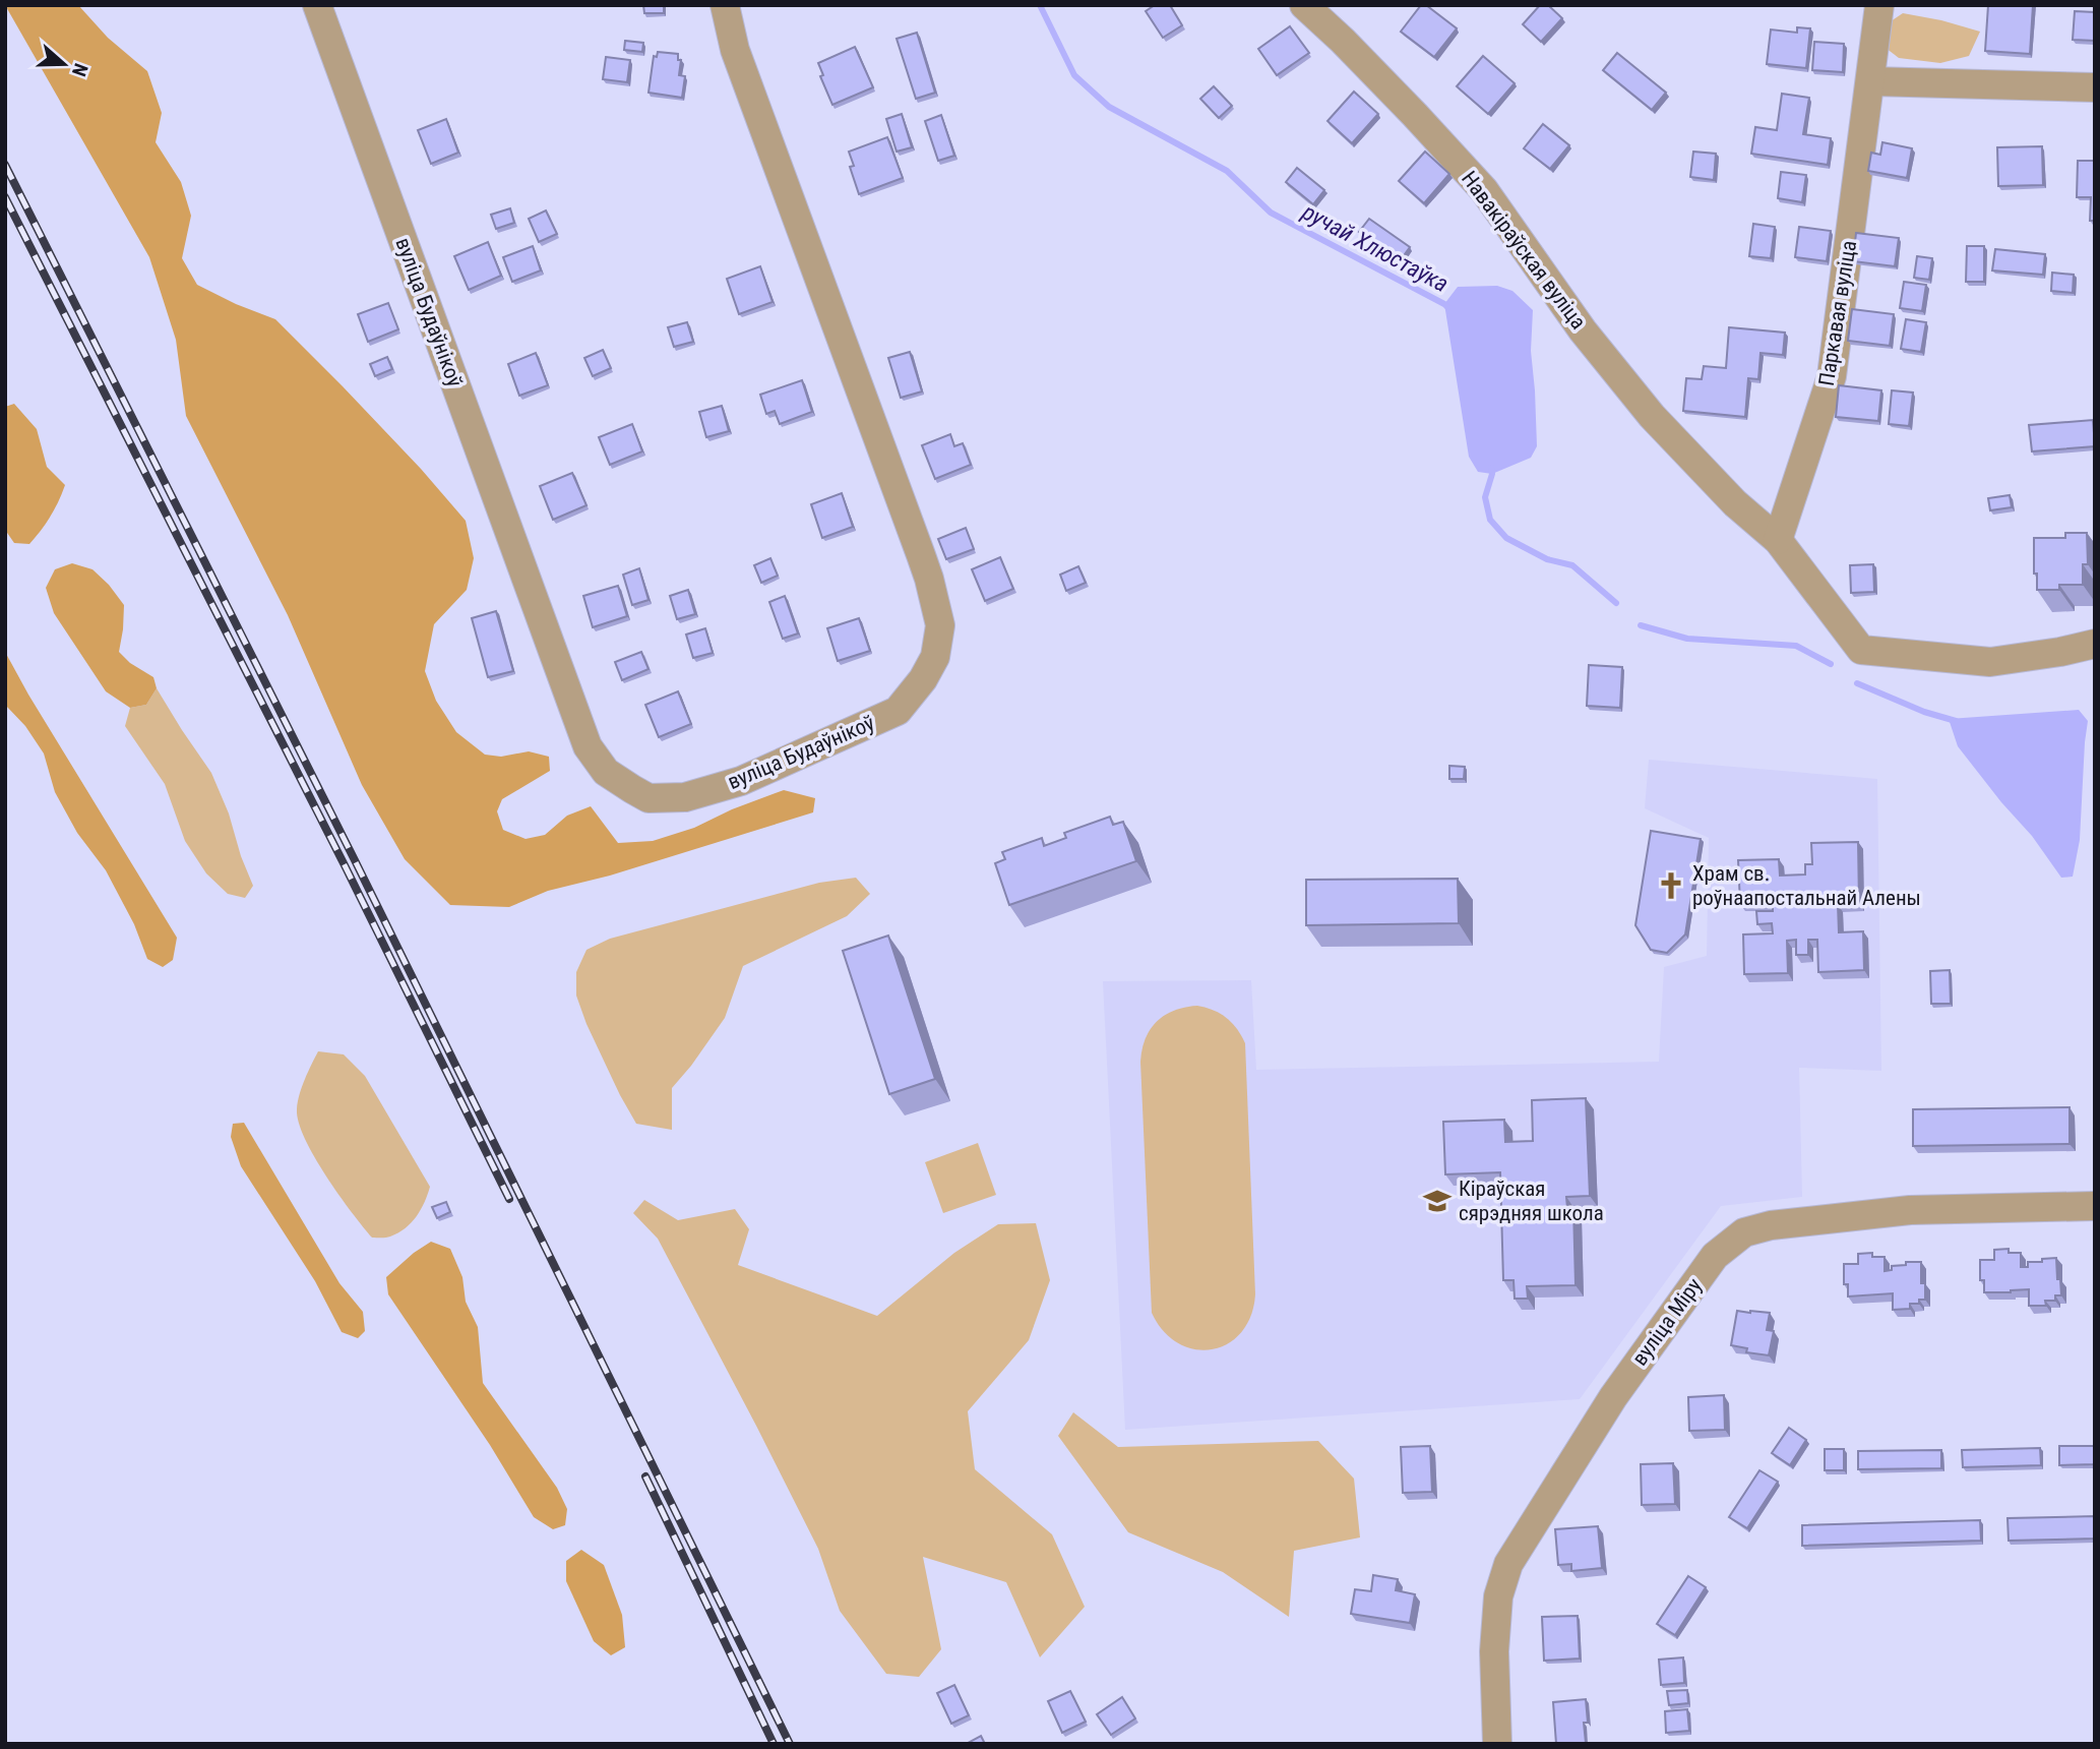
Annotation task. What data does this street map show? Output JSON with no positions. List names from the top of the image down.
{
  "streets": {
    "street": [
      "Навакіраўская вуліца",
      "вуліца Будаўнікоў",
      "Паркавая вуліца",
      "вуліца Міру"
    ]
  },
  "crossings": [
    ["Навакіраўская вуліца", "Паркавая вуліца"]
  ],
  "water": ["ручай Хлюстаўка"],
  "places": {
    "church": ["Храм св. роўнаапостальнай Алены"],
    "school or university": ["Кіраўская сярэдняя школа"]
  },
  "north": "right"
}
